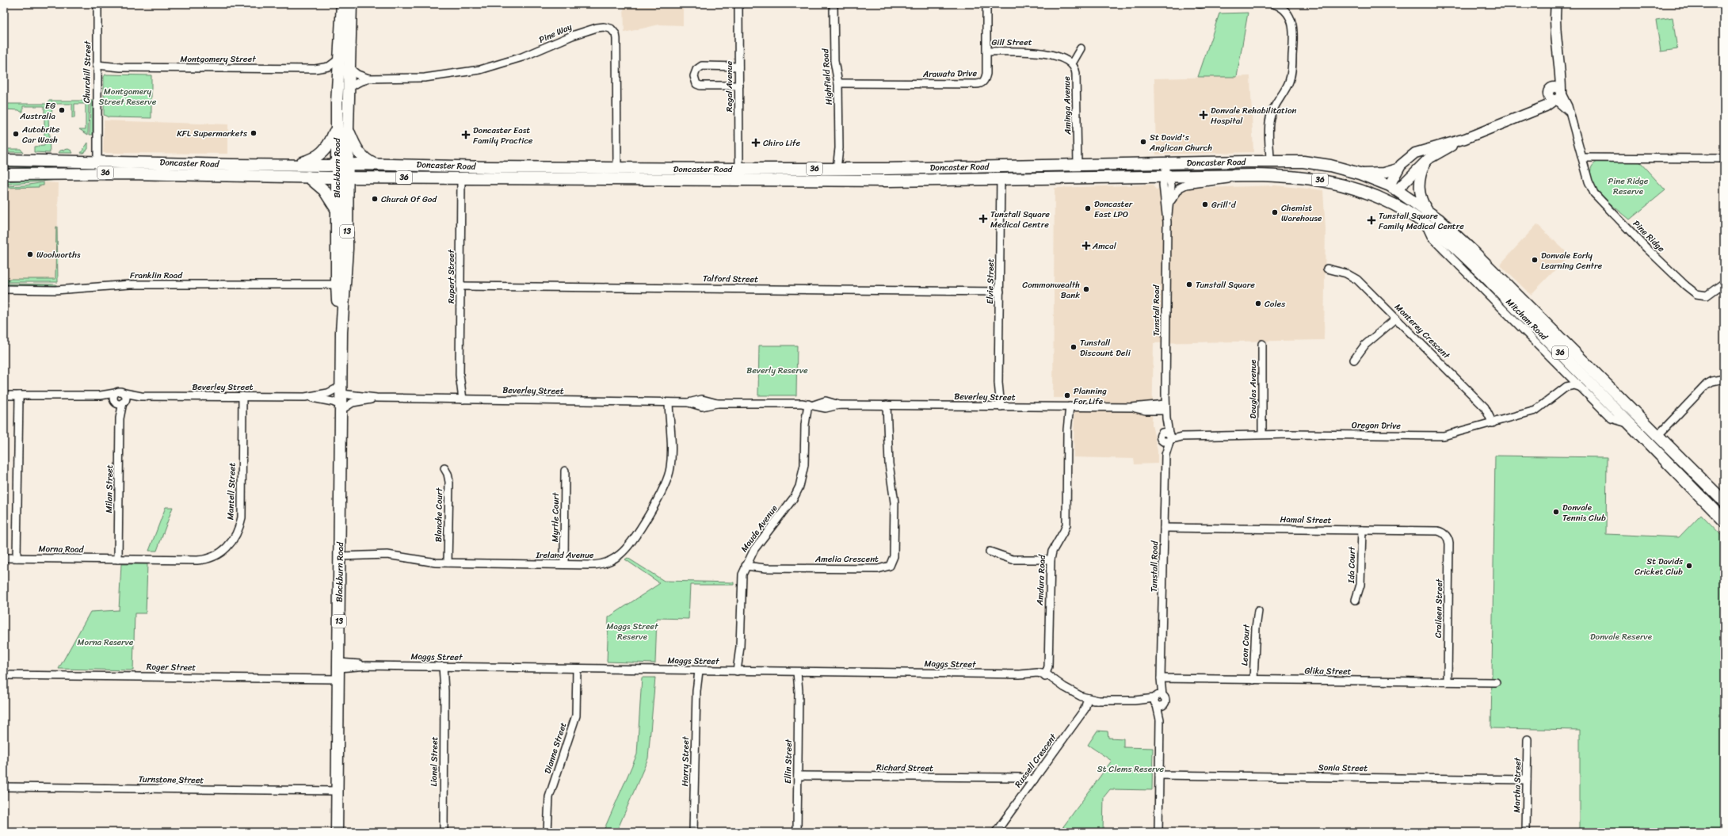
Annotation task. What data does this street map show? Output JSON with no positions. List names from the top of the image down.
{
  "streets": {
    "main road": [
      "Doncaster Road",
      "Blackburn Road",
      "36",
      "13",
      "Mitcham Road"
    ],
    "street": [
      "Pine Way",
      "Gill Street",
      "Montgomery Street",
      "Churchill Street",
      "Arawata Drive",
      "Highfield Road",
      "Regal Avenue",
      "Aminga Avenue",
      "Pine Ridge",
      "Franklin Road",
      "Rupert Street",
      "Talford Street",
      "Elvie Street",
      "Tunstall Road",
      "Monterey Crescent",
      "Beverley Street",
      "Douglas Avenue",
      "Oregon Drive",
      "Milan Street",
      "Mantell Street",
      "Blanche Court",
      "Myrtle Court",
      "Hamal Street",
      "Maude Avenue",
      "Morna Road",
      "Ireland Avenue",
      "Amelia Crescent",
      "Ida Court",
      "Amdura Road",
      "Craileen Street",
      "Leon Court",
      "Maggs Street",
      "Roger Street",
      "Glika Street",
      "Dianne Street",
      "Russell Crescent",
      "Lionel Street",
      "Harry Street",
      "Ellin Street",
      "Richard Street",
      "Sonia Street",
      "Turnstone Street",
      "Martha Street"
    ]
  },
  "crossings": [
    ["Pine Way", "Montgomery Street"],
    ["Pine Way", "Doncaster Road"],
    ["Pine Way", "Blackburn Road"],
    ["Gill Street", "Arawata Drive"],
    ["Gill Street", "Aminga Avenue"],
    ["Montgomery Street", "Churchill Street"],
    ["Montgomery Street", "Blackburn Road"],
    ["Churchill Street", "Doncaster Road"],
    ["Arawata Drive", "Highfield Road"],
    ["Highfield Road", "Doncaster Road"],
    ["Regal Avenue", "Doncaster Road"],
    ["Aminga Avenue", "Doncaster Road"],
    ["Doncaster Road", "Blackburn Road"],
    ["Doncaster Road", "Rupert Street"],
    ["Doncaster Road", "Elvie Street"],
    ["Doncaster Road", "Tunstall Road"],
    ["Doncaster Road", "Mitcham Road"],
    ["Blackburn Road", "Franklin Road"],
    ["Blackburn Road", "Beverley Street"],
    ["Blackburn Road", "Ireland Avenue"],
    ["Blackburn Road", "Maggs Street"],
    ["Blackburn Road", "Roger Street"],
    ["Blackburn Road", "Turnstone Street"],
    ["Rupert Street", "Talford Street"],
    ["Rupert Street", "Beverley Street"],
    ["Talford Street", "Elvie Street"],
    ["Elvie Street", "Beverley Street"],
    ["Tunstall Road", "Beverley Street"],
    ["Tunstall Road", "Oregon Drive"],
    ["Tunstall Road", "Hamal Street"],
    ["Tunstall Road", "Glika Street"],
    ["Tunstall Road", "Sonia Street"],
    ["Monterey Crescent", "Oregon Drive"],
    ["Beverley Street", "Milan Street"],
    ["Beverley Street", "Mantell Street"],
    ["Beverley Street", "Maude Avenue"],
    ["Beverley Street", "Ireland Avenue"],
    ["Beverley Street", "Amelia Crescent"],
    ["Beverley Street", "Amdura Road"],
    ["Douglas Avenue", "Oregon Drive"],
    ["Milan Street", "Mantell Street"],
    ["Milan Street", "Morna Road"],
    ["Mantell Street", "Morna Road"],
    ["Blanche Court", "Ireland Avenue"],
    ["Myrtle Court", "Ireland Avenue"],
    ["Hamal Street", "Ida Court"],
    ["Hamal Street", "Craileen Street"],
    ["Maude Avenue", "Amelia Crescent"],
    ["Maude Avenue", "Maggs Street"],
    ["Amdura Road", "Maggs Street"],
    ["Craileen Street", "Glika Street"],
    ["Leon Court", "Glika Street"],
    ["Maggs Street", "Roger Street"],
    ["Maggs Street", "Dianne Street"],
    ["Maggs Street", "Lionel Street"],
    ["Maggs Street", "Harry Street"],
    ["Maggs Street", "Ellin Street"],
    ["Russell Crescent", "Richard Street"],
    ["Ellin Street", "Richard Street"],
    ["Sonia Street", "Martha Street"]
  ],
  "parks": [
    "Montgomery Street Reserve",
    "Pine Ridge Reserve",
    "Beverly Reserve",
    "Maggs Street Reserve",
    "Donvale Reserve",
    "Morna Reserve",
    "St Clems Reserve"
  ],
  "places": {
    "other": [
      "EG Australia",
      "KFL Supermarkets",
      "Autobrite Car Wash",
      "St David's Anglican Church",
      "Church Of God",
      "Grill'd",
      "Doncaster East LPO",
      "Chemist Warehouse",
      "Woolworths",
      "Donvale Early Learning Centre",
      "Tunstall Square",
      "Commonwealth Bank",
      "Coles",
      "Tunstall Discount Deli",
      "Planning For Life",
      "Donvale Tennis Club",
      "St Davids Cricket Club"
    ],
    "health": [
      "Donvale Rehabilitation Hospital",
      "Doncaster East Family Practice",
      "Chiro Life",
      "Tunstall Square Medical Centre",
      "Tunstall Square Family Medical Centre",
      "Amcal"
    ]
  }
}
